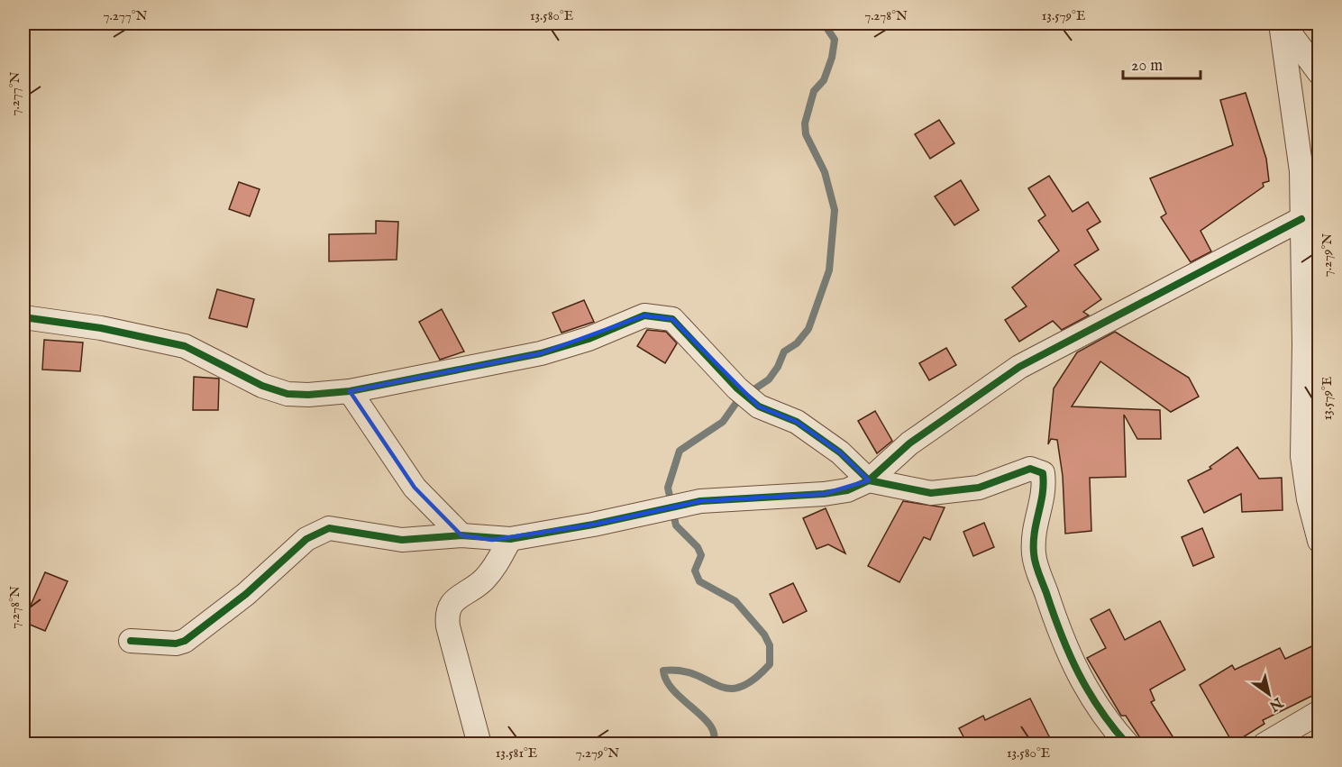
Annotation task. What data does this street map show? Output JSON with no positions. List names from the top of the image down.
{
  "scale_bar": "20 m",
  "north": "bottom right",
  "coordinates": [
    "7.277°N",
    "13.580°E",
    "7.278°N",
    "13.579°E",
    "7.279°N",
    "13.581°E"
  ]
}
